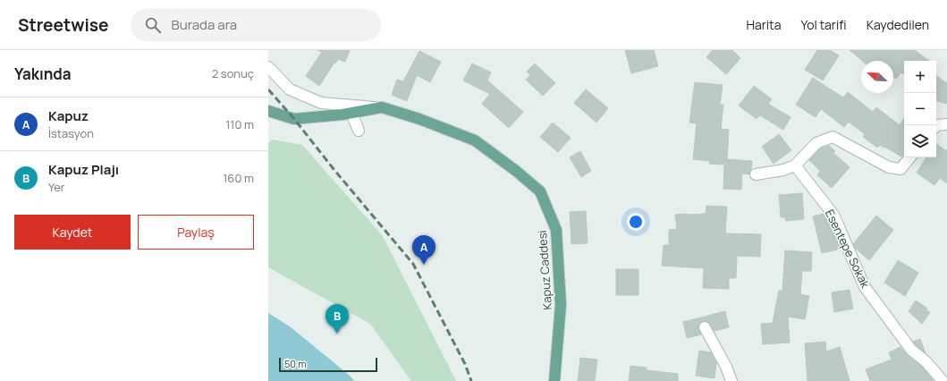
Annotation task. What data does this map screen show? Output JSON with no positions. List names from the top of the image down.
{
  "streets": {
    "main road": ["Kapuz Caddesi"],
    "street": ["Esentepe Sokak"]
  },
  "scale_bar": "50 m",
  "north": "top left",
  "page": {
    "header": "Streetwise",
    "search": "Burada ara",
    "nav": ["Harita", "Yol tarifi", "Kaydedilen"],
    "heading": ["Yakında", "2 sonuç"],
    "map_buttons": ["+", "−"],
    "list": [
      {
        "mark": "A",
        "name": "Kapuz",
        "note": "İstasyon",
        "value": "110 m"
      },
      {
        "mark": "B",
        "name": "Kapuz Plajı",
        "note": "Yer",
        "value": "160 m"
      }
    ],
    "buttons": ["Kaydet", "Paylaş"],
    "pins": ["A", "B"],
    "scale": "50 m"
  }
}
